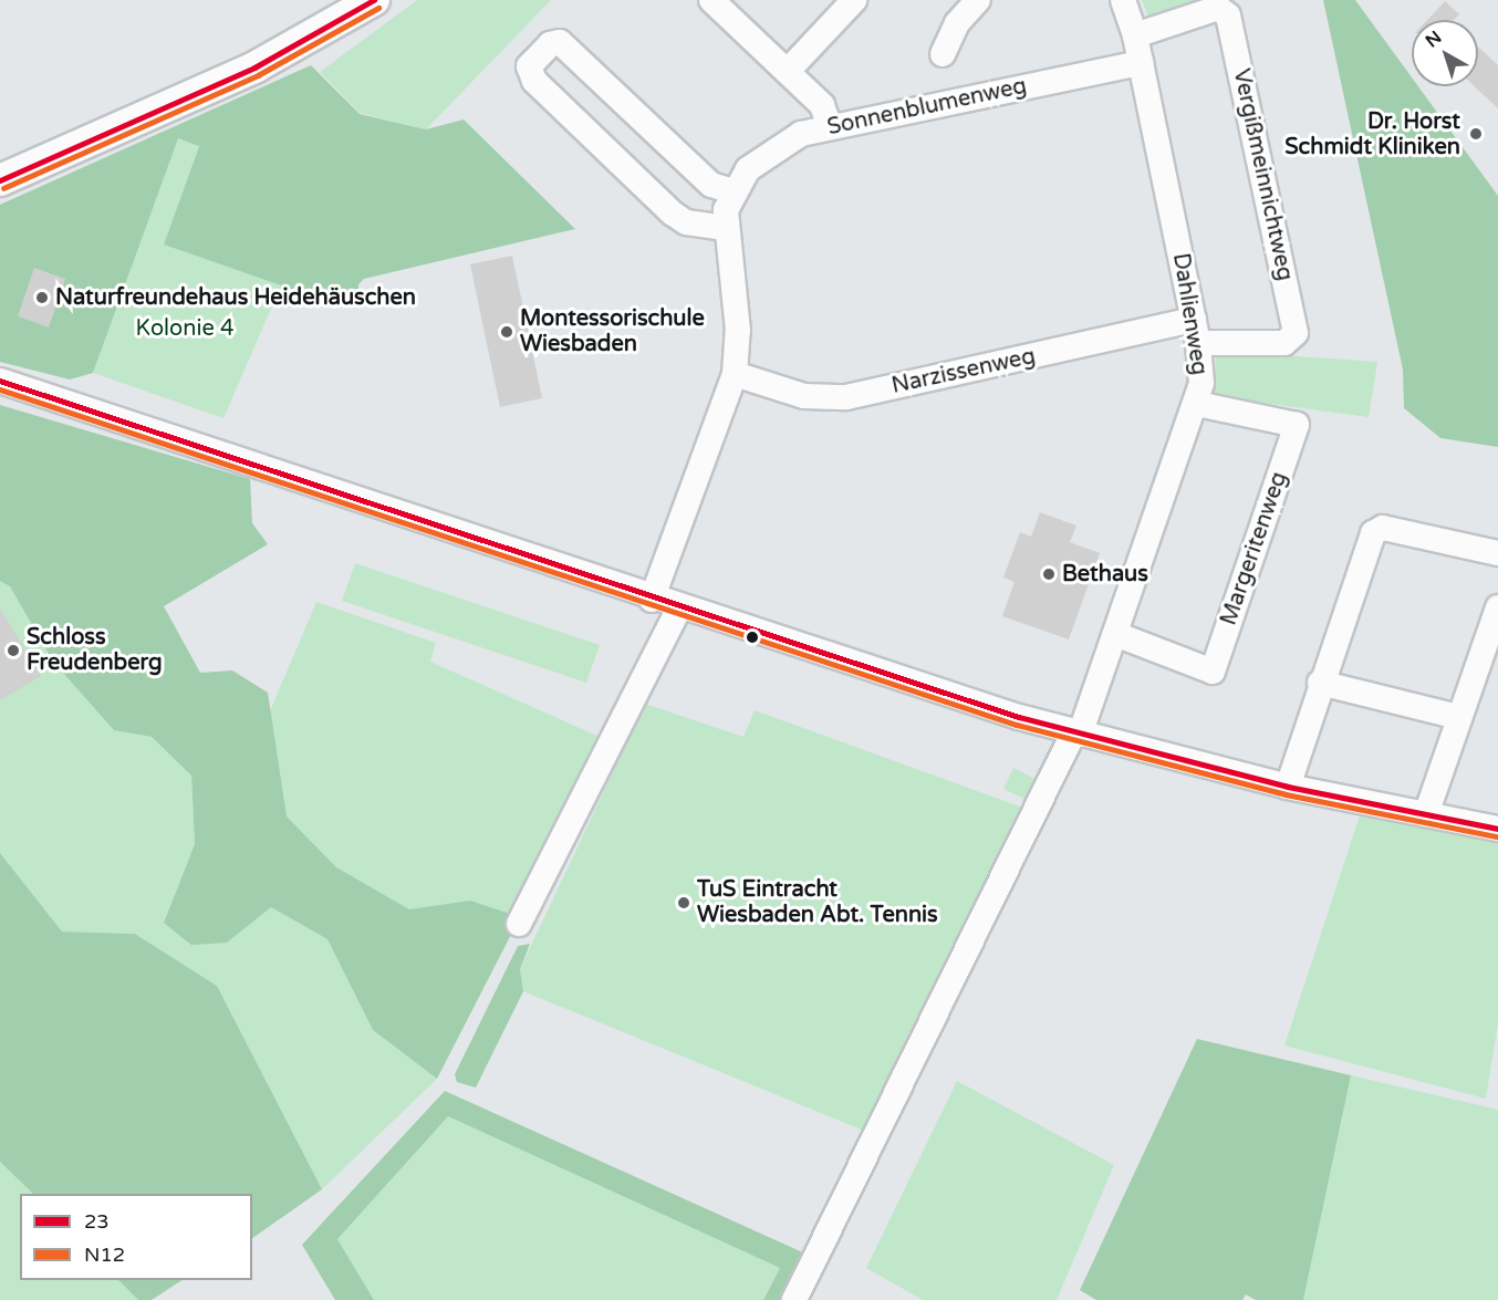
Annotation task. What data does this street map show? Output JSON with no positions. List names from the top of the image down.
{
  "streets": {
    "street": [
      "Sonnenblumenweg",
      "Vergißmeinnichtweg",
      "Dahlienweg",
      "Narzissenweg",
      "Margeritenweg"
    ]
  },
  "crossings": [
    ["Sonnenblumenweg", "Dahlienweg"],
    ["Sonnenblumenweg", "Narzissenweg"],
    ["Vergißmeinnichtweg", "Dahlienweg"],
    ["Vergißmeinnichtweg", "Narzissenweg"],
    ["Dahlienweg", "Narzissenweg"],
    ["Dahlienweg", "Margeritenweg"]
  ],
  "parks": ["Kolonie 4"],
  "places": [
    "Dr. Horst Schmidt Kliniken",
    "Naturfreundehaus Heidehäuschen",
    "Montessorischule Wiesbaden",
    "Bethaus",
    "Schloss Freudenberg",
    "TuS Eintracht Wiesbaden Abt. Tennis"
  ],
  "lines": ["transit line 23", "transit line N12"],
  "legend": ["23", "N12"],
  "north": "top left"
}
